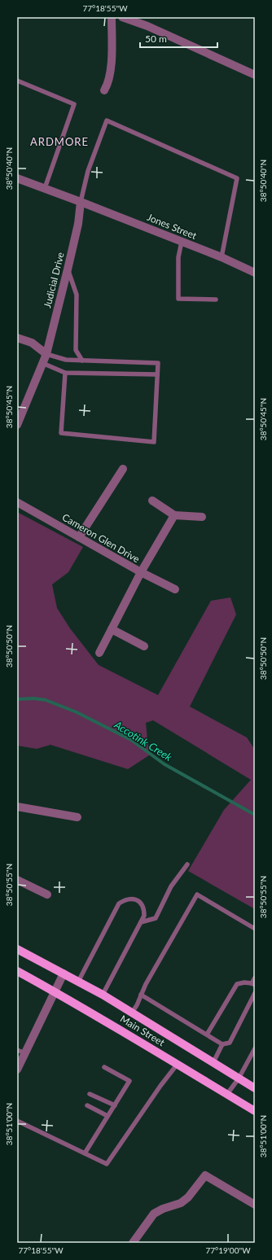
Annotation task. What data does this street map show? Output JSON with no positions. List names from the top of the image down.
{
  "streets": {
    "main road": ["Main Street"],
    "street": ["Jones Street", "Judicial Drive", "Cameron Glen Drive"]
  },
  "crossings": [
    ["Jones Street", "Judicial Drive"]
  ],
  "districts": ["ARDMORE"],
  "water": ["Accotink Creek"],
  "scale_bar": "50 m",
  "coordinates": [
    "77°18'55\"W",
    "38°50'40\"N",
    "38°50'45\"N",
    "38°50'50\"N",
    "38°50'55\"N",
    "38°51'00\"N",
    "77°19'00\"W"
  ]
}
